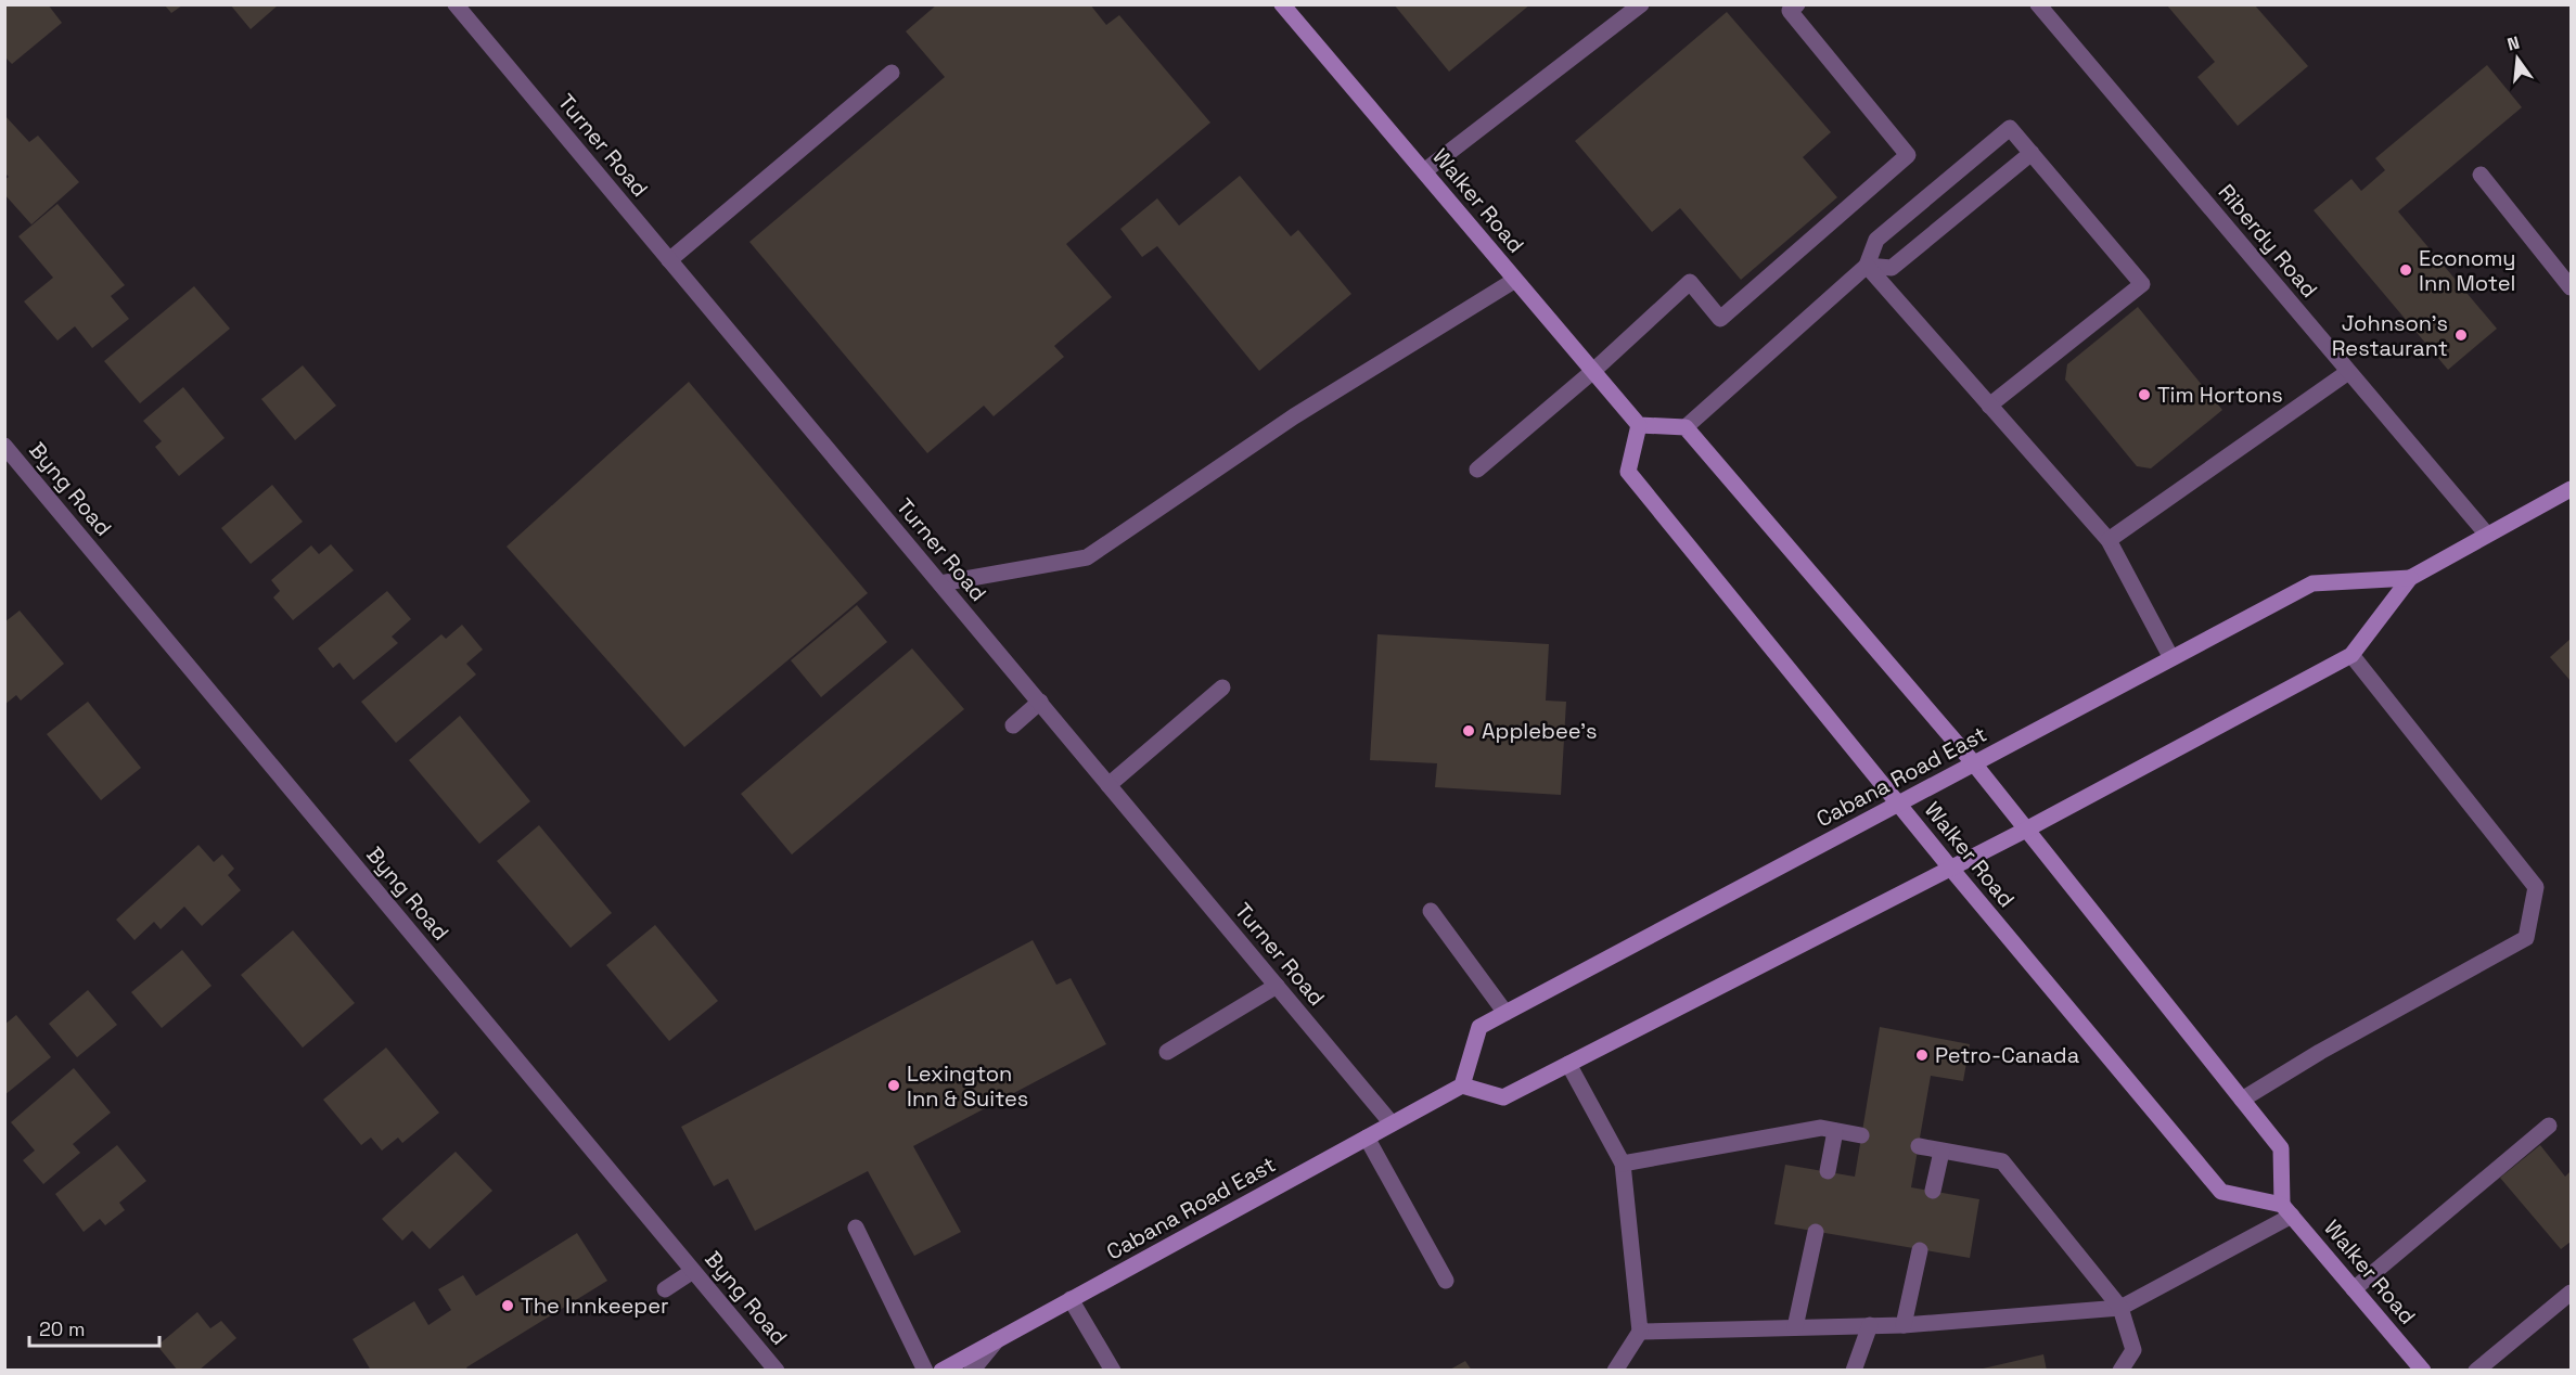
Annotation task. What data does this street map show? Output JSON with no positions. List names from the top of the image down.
{
  "streets": {
    "main road": ["Walker Road", "Cabana Road East"],
    "street": ["Turner Road", "Riberdy Road", "Byng Road"]
  },
  "crossings": [
    ["Turner Road", "Cabana Road East"],
    ["Walker Road", "Cabana Road East"],
    ["Riberdy Road", "Cabana Road East"]
  ],
  "places": [
    "Economy Inn Motel",
    "Johnson's Restaurant",
    "Tim Hortons",
    "Applebee's",
    "Petro-Canada",
    "Lexington Inn & Suites",
    "The Innkeeper"
  ],
  "scale_bar": "20 m",
  "north": "top"
}
